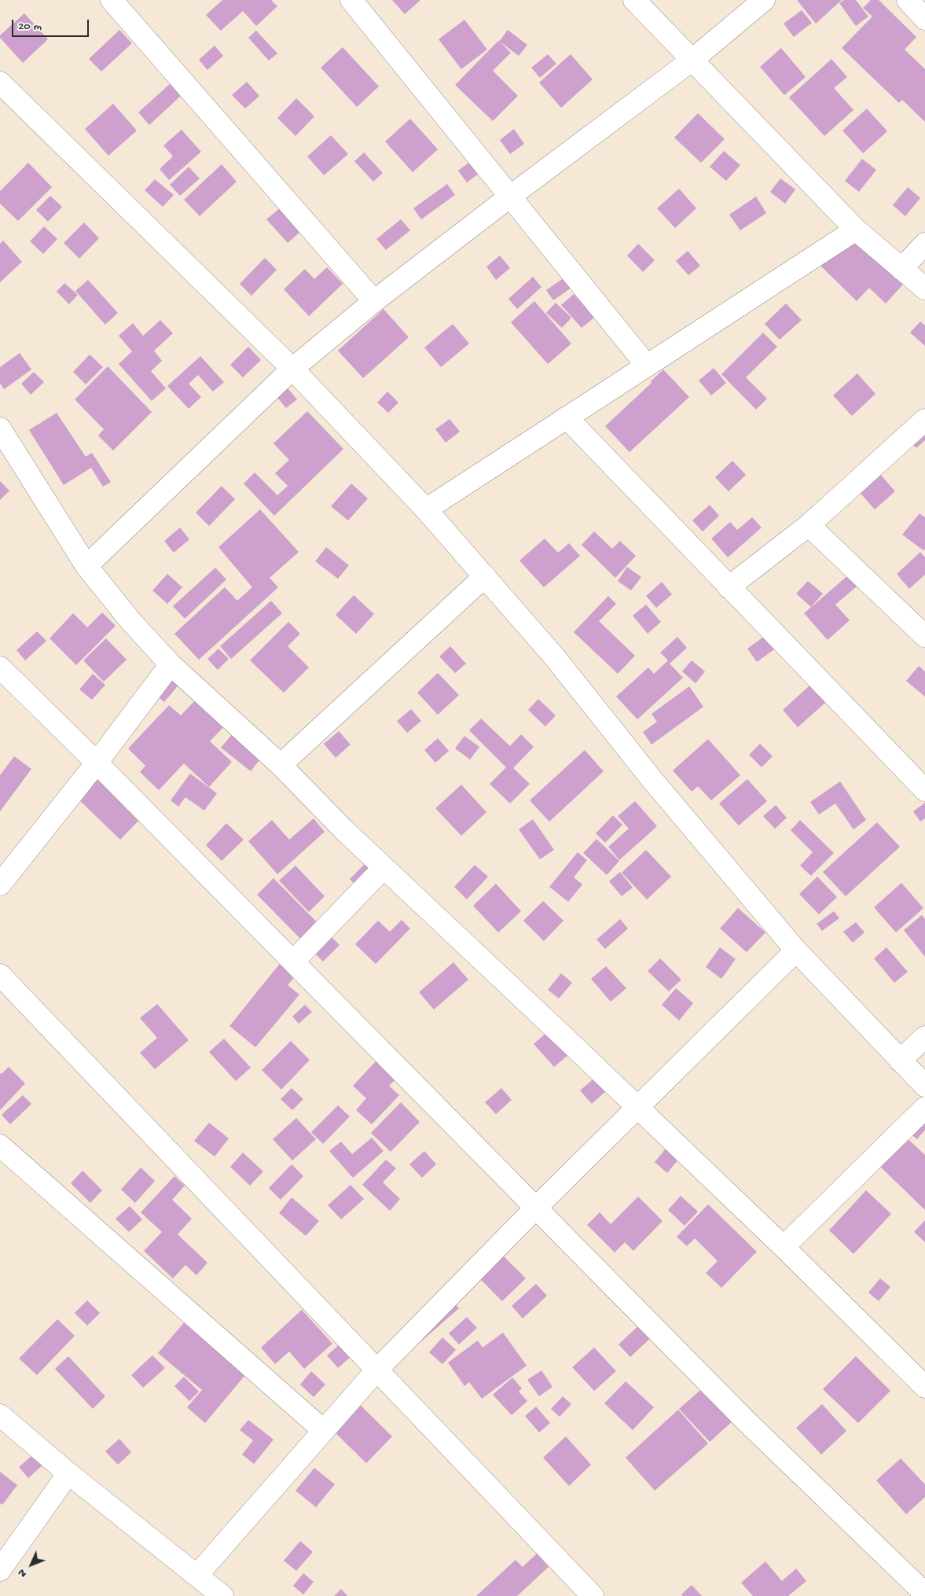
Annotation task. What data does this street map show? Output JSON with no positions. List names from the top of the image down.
{
  "scale_bar": "20 m",
  "north": "bottom left"
}
